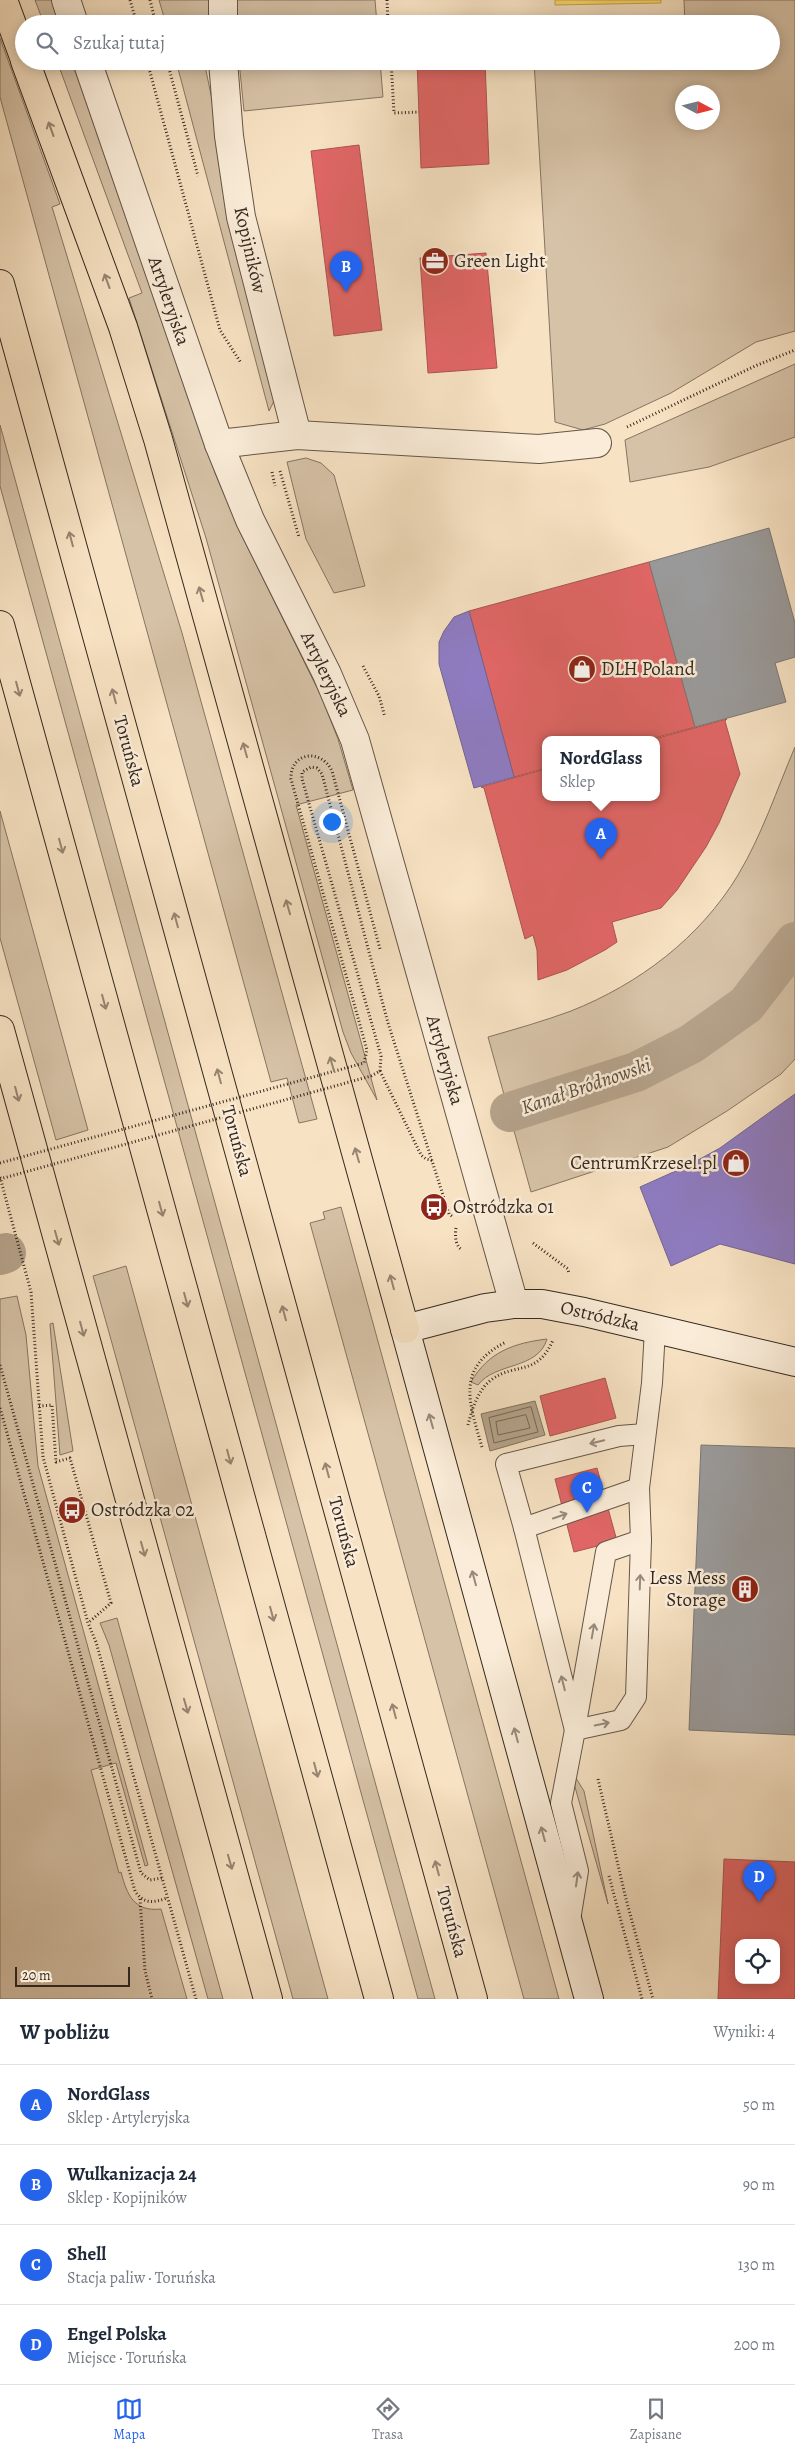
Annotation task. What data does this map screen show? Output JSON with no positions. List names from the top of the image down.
{
  "streets": {
    "highway": ["Toruńska"],
    "street": ["Kopijników", "Artyleryjska", "Ostródzka"]
  },
  "crossings": [
    ["Artyleryjska", "Ostródzka"]
  ],
  "water": ["Kanał Bródnowski"],
  "places": {
    "office": ["Green Light"],
    "shop": ["DLH Poland", "CentrumKrzesel.pl"],
    "bus stop": ["Ostródzka 01", "Ostródzka 02"],
    "building": ["Less Mess Storage"]
  },
  "scale_bar": "20 m",
  "north": "right",
  "page": {
    "search": "Szukaj tutaj",
    "pins": [
      "B",
      "A",
      "C",
      "D"
    ],
    "popup": ["NordGlass", "Sklep"],
    "scale": "20 m",
    "heading": ["W pobliżu", "Wyniki: 4"],
    "list": [
      {
        "mark": "A",
        "name": "NordGlass",
        "note": "Sklep · Artyleryjska",
        "value": "50 m"
      },
      {
        "mark": "B",
        "name": "Wulkanizacja 24",
        "note": "Sklep · Kopijników",
        "value": "90 m"
      },
      {
        "mark": "C",
        "name": "Shell",
        "note": "Stacja paliw · Toruńska",
        "value": "130 m"
      },
      {
        "mark": "D",
        "name": "Engel Polska",
        "note": "Miejsce · Toruńska",
        "value": "200 m"
      }
    ],
    "nav": ["Mapa", "Trasa", "Zapisane"]
  }
}
